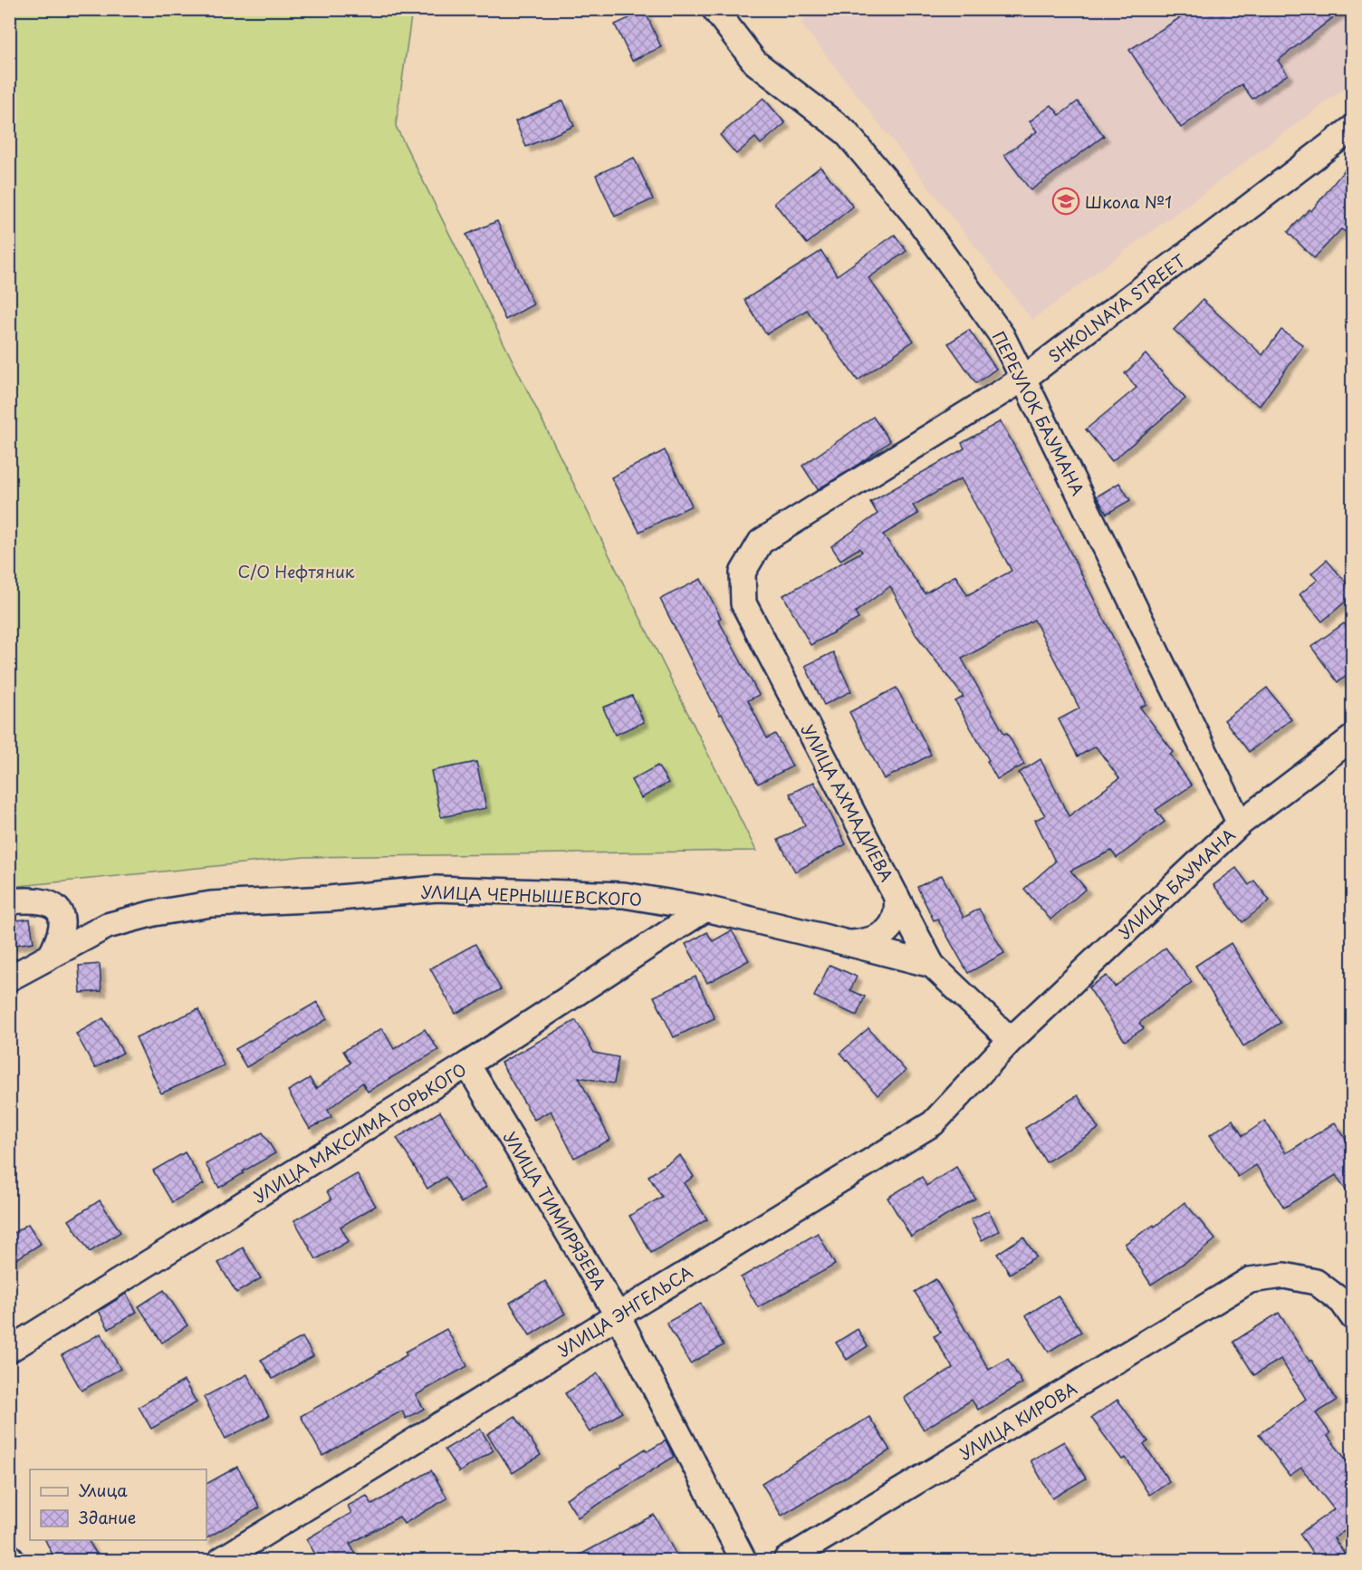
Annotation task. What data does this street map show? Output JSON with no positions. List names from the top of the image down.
{
  "streets": {
    "street": [
      "SHKOLNAYA STREET",
      "ПЕРЕУЛОК БАУМАНА",
      "УЛИЦА АХМАДИЕВА",
      "УЛИЦА БАУМАНА",
      "УЛИЦА ЧЕРНЫШЕВСКОГО",
      "УЛИЦА МАКСИМА ГОРЬКОГО",
      "УЛИЦА ТИМИРЯЗЕВА",
      "УЛИЦА ЭНГЕЛЬСА",
      "УЛИЦА КИРОВА"
    ]
  },
  "crossings": [
    ["SHKOLNAYA STREET", "ПЕРЕУЛОК БАУМАНА"],
    ["SHKOLNAYA STREET", "УЛИЦА АХМАДИЕВА"],
    ["ПЕРЕУЛОК БАУМАНА", "УЛИЦА БАУМАНА"],
    ["УЛИЦА АХМАДИЕВА", "УЛИЦА БАУМАНА"],
    ["УЛИЦА АХМАДИЕВА", "УЛИЦА ЧЕРНЫШЕВСКОГО"],
    ["УЛИЦА АХМАДИЕВА", "УЛИЦА ЭНГЕЛЬСА"],
    ["УЛИЦА БАУМАНА", "УЛИЦА ЭНГЕЛЬСА"],
    ["УЛИЦА ЧЕРНЫШЕВСКОГО", "УЛИЦА МАКСИМА ГОРЬКОГО"],
    ["УЛИЦА МАКСИМА ГОРЬКОГО", "УЛИЦА ТИМИРЯЗЕВА"],
    ["УЛИЦА ТИМИРЯЗЕВА", "УЛИЦА ЭНГЕЛЬСА"]
  ],
  "parks": ["С/О Нефтяник"],
  "places": {
    "school or university": ["Школа №1"]
  },
  "legend": ["Улица", "Здание"]
}
